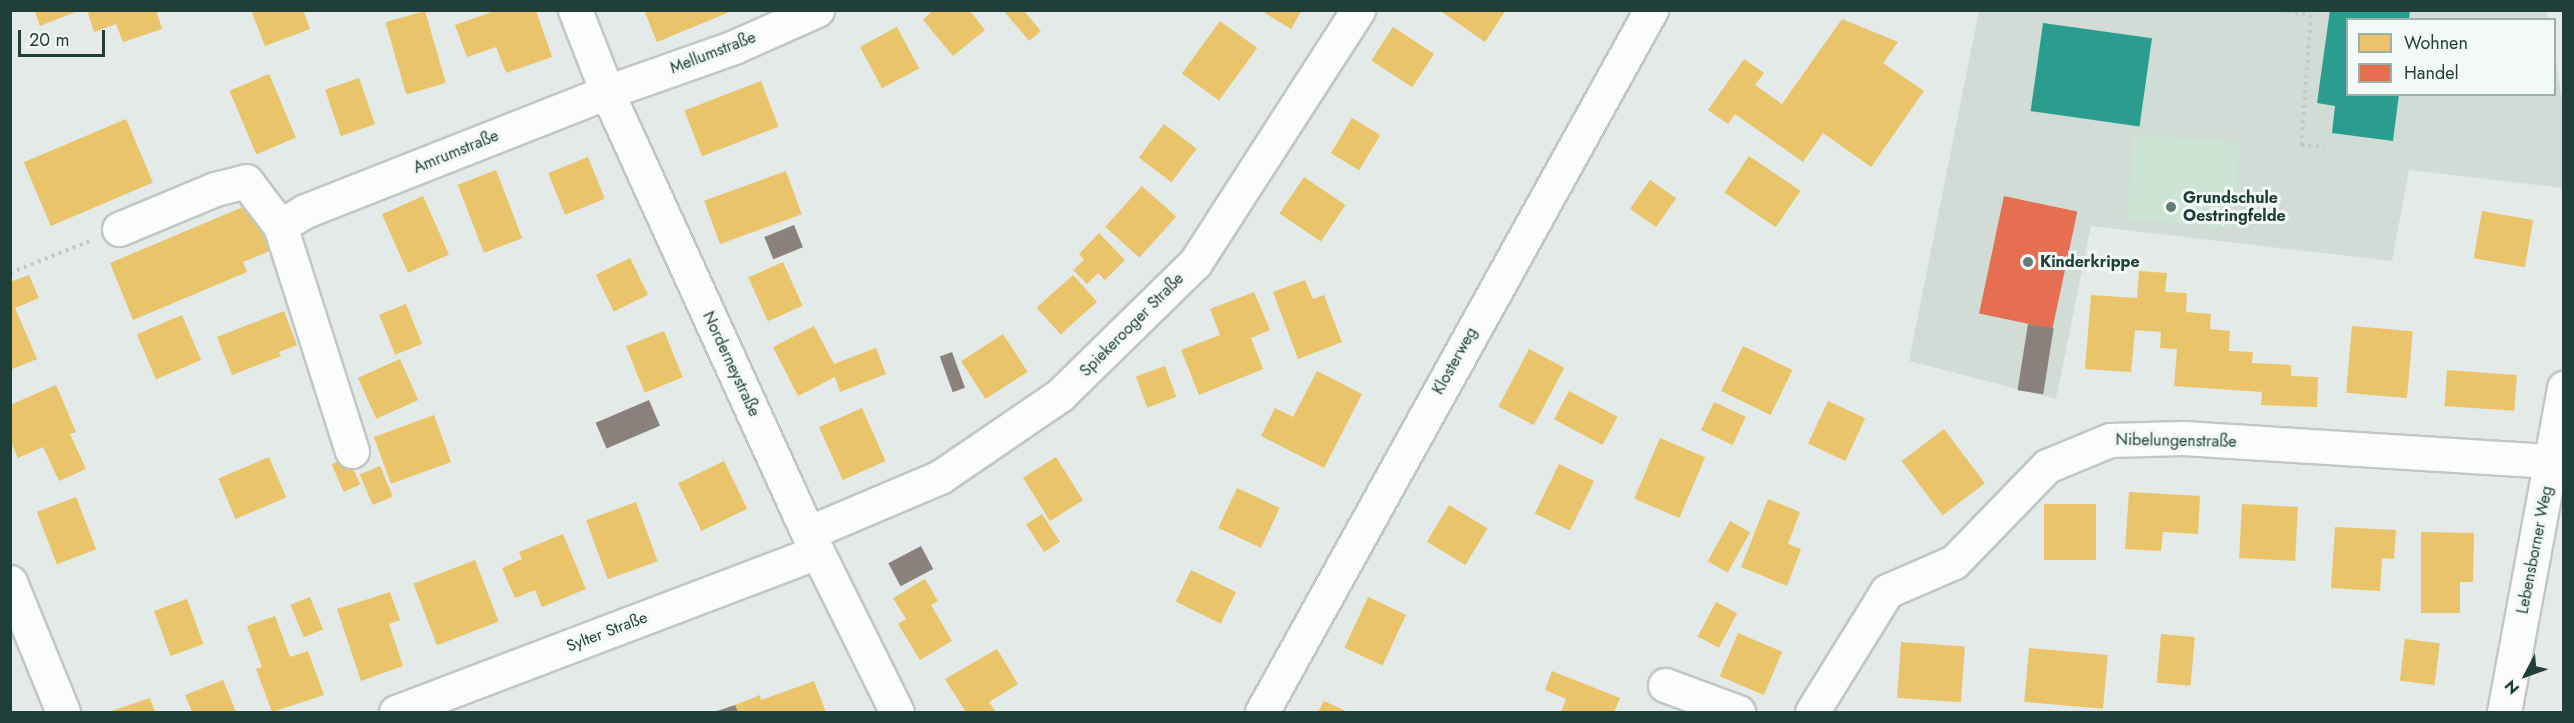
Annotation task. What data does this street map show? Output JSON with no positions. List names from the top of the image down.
{
  "streets": {
    "street": [
      "Mellumstraße",
      "Amrumstraße",
      "Spiekerooger Straße",
      "Klosterweg",
      "Norderneystraße",
      "Nibelungenstraße",
      "Lebensborner Weg",
      "Sylter Straße"
    ]
  },
  "crossings": [
    ["Mellumstraße", "Amrumstraße"],
    ["Mellumstraße", "Norderneystraße"],
    ["Amrumstraße", "Norderneystraße"],
    ["Spiekerooger Straße", "Norderneystraße"],
    ["Spiekerooger Straße", "Sylter Straße"],
    ["Norderneystraße", "Sylter Straße"],
    ["Nibelungenstraße", "Lebensborner Weg"]
  ],
  "places": ["Grundschule Oestringfelde", "Kinderkrippe"],
  "legend": ["Wohnen", "Handel"],
  "scale_bar": "20 m",
  "north": "bottom left"
}
